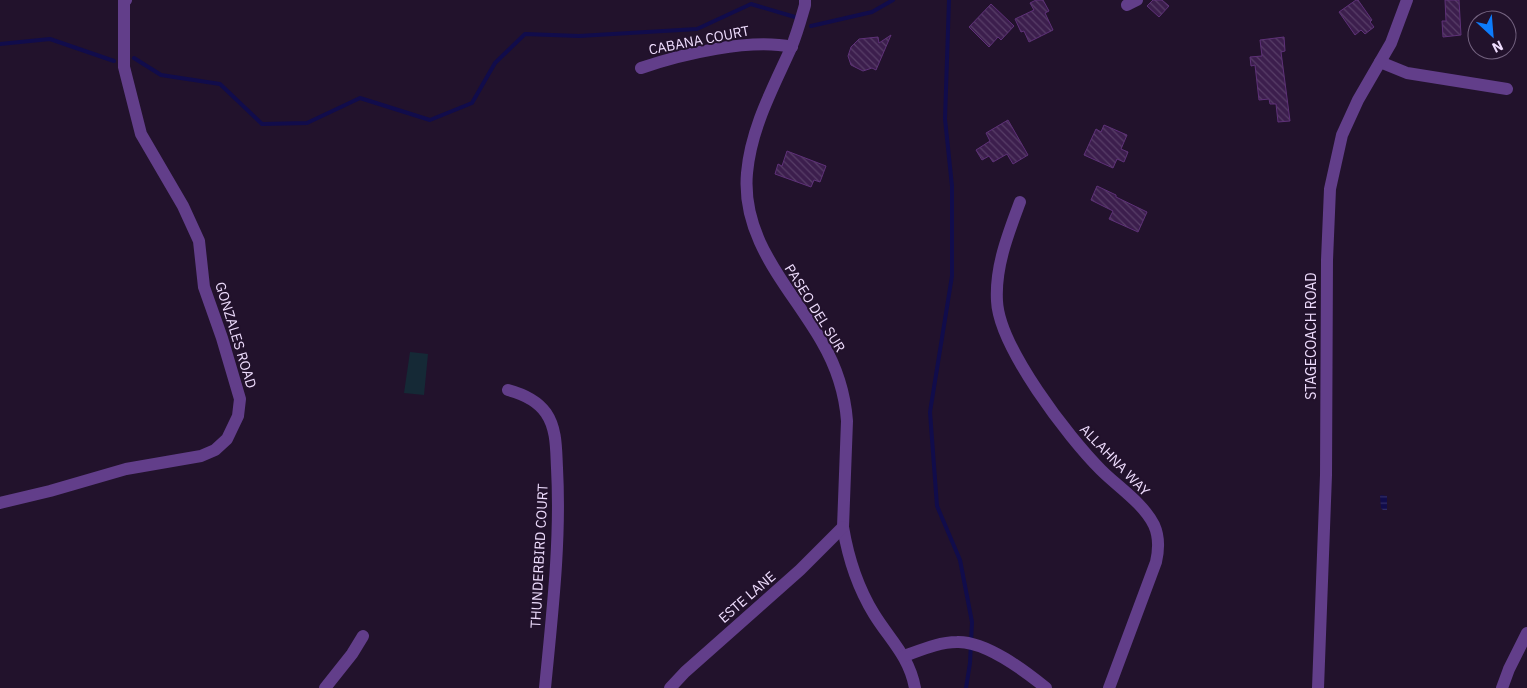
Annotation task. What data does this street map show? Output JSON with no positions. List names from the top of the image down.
{
  "streets": {
    "street": [
      "CABANA COURT",
      "PASEO DEL SUR",
      "GONZALES ROAD",
      "STAGECOACH ROAD",
      "ALLAHNA WAY",
      "THUNDERBIRD COURT",
      "ESTE LANE"
    ]
  },
  "crossings": [
    ["CABANA COURT", "PASEO DEL SUR"],
    ["PASEO DEL SUR", "ESTE LANE"]
  ],
  "north": "bottom right"
}
